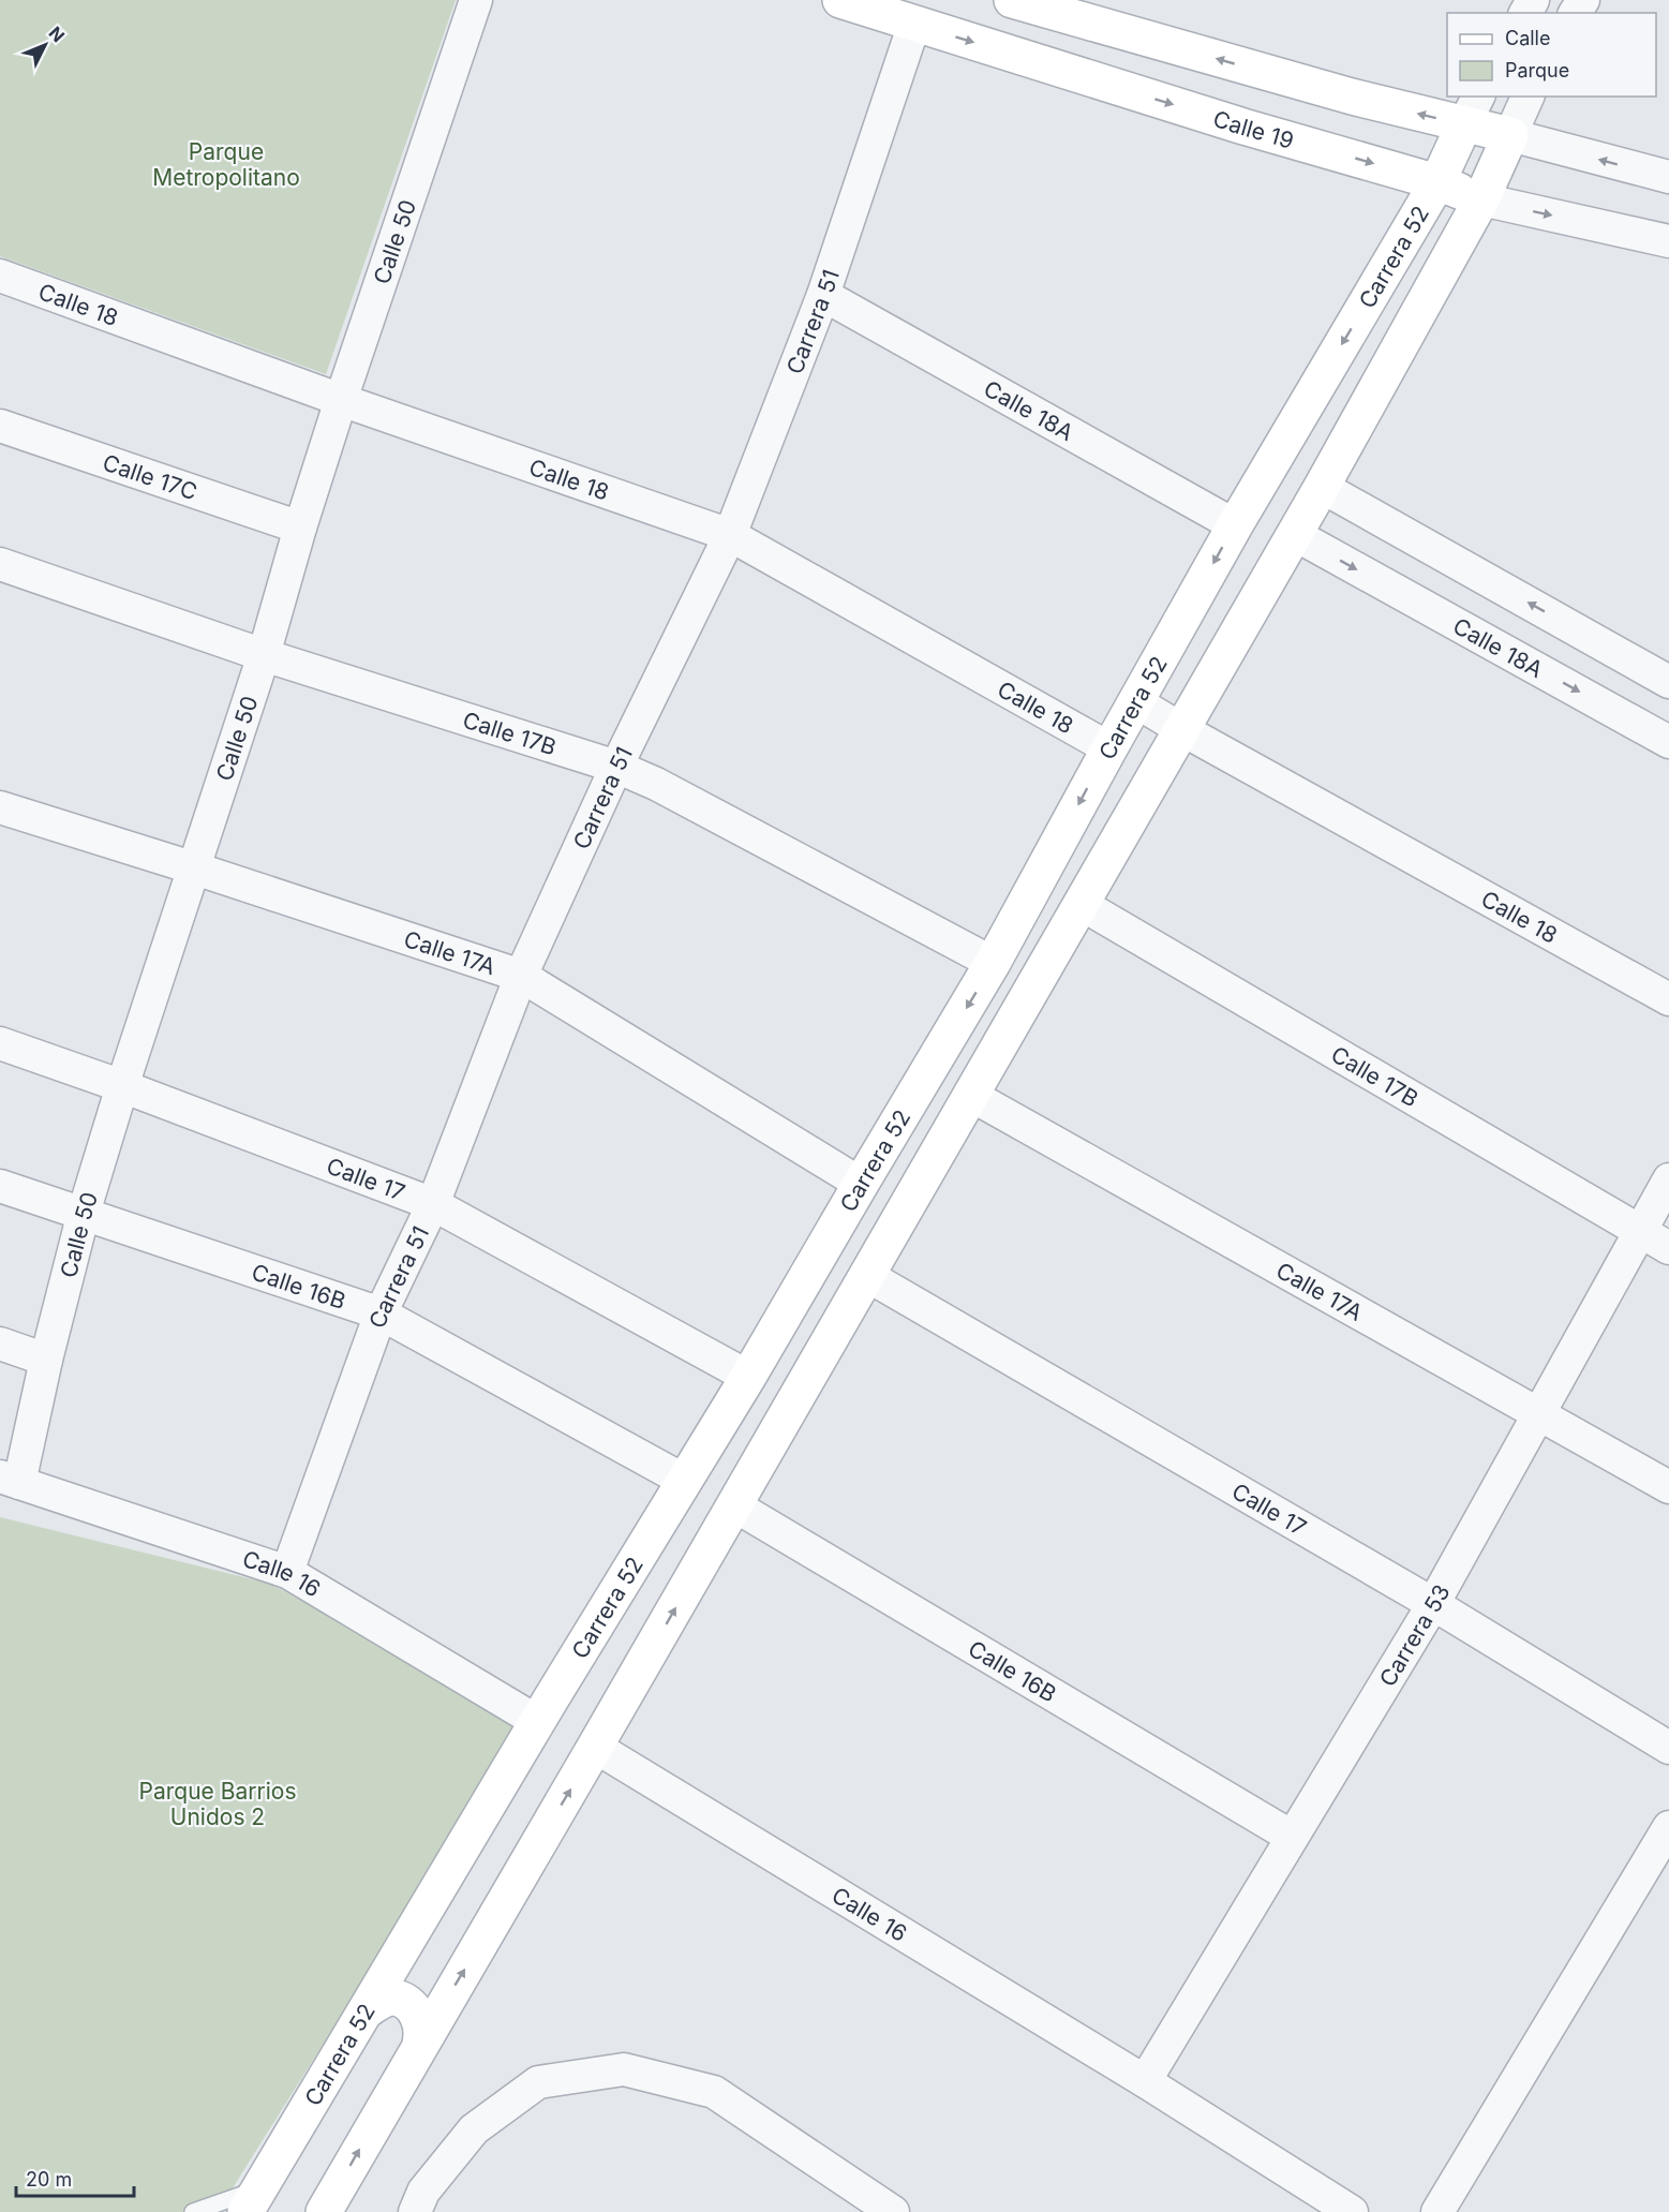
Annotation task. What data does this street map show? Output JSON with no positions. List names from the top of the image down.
{
  "streets": {
    "main road": ["Calle 19", "Carrera 52"],
    "street": [
      "Calle 50",
      "Calle 18",
      "Carrera 51",
      "Calle 18A",
      "Calle 17C",
      "Calle 17B",
      "Calle 17A",
      "Calle 17",
      "Calle 16B",
      "Calle 16",
      "Carrera 53"
    ]
  },
  "crossings": [
    ["Calle 19", "Carrera 52"],
    ["Calle 19", "Carrera 51"],
    ["Calle 50", "Calle 18"],
    ["Calle 50", "Calle 17C"],
    ["Calle 50", "Calle 17B"],
    ["Calle 50", "Calle 17A"],
    ["Calle 50", "Calle 17"],
    ["Calle 50", "Calle 16B"],
    ["Calle 50", "Calle 16"],
    ["Carrera 52", "Calle 18"],
    ["Carrera 52", "Calle 18A"],
    ["Carrera 52", "Calle 17B"],
    ["Carrera 52", "Calle 17A"],
    ["Carrera 52", "Calle 17"],
    ["Carrera 52", "Calle 16B"],
    ["Carrera 52", "Calle 16"],
    ["Calle 18", "Carrera 51"],
    ["Carrera 51", "Calle 18A"],
    ["Carrera 51", "Calle 17B"],
    ["Carrera 51", "Calle 17A"],
    ["Carrera 51", "Calle 17"],
    ["Carrera 51", "Calle 16B"],
    ["Carrera 51", "Calle 16"],
    ["Calle 17B", "Carrera 53"],
    ["Calle 17A", "Carrera 53"],
    ["Calle 17", "Carrera 53"],
    ["Calle 16B", "Carrera 53"],
    ["Calle 16", "Carrera 53"]
  ],
  "parks": ["Parque Metropolitano", "Parque Barrios Unidos 2"],
  "legend": ["Calle", "Parque"],
  "scale_bar": "20 m",
  "north": "top right"
}
